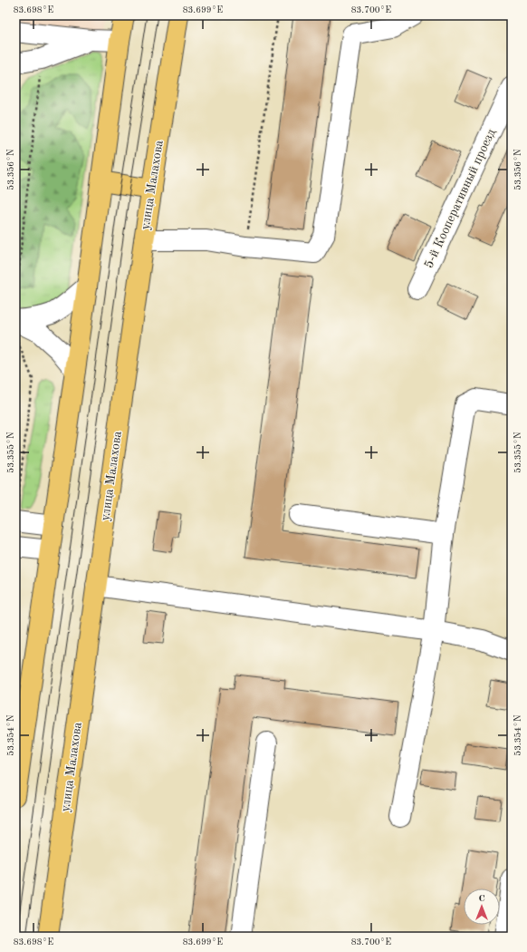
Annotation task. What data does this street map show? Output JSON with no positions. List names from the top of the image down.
{
  "streets": {
    "main road": ["улица Малахова"],
    "street": ["5-й Кооперативный проезд"]
  },
  "north": "top",
  "coordinates": [
    "83.698°E",
    "83.699°E",
    "83.700°E",
    "53.356°N",
    "53.355°N",
    "53.354°N"
  ]
}
